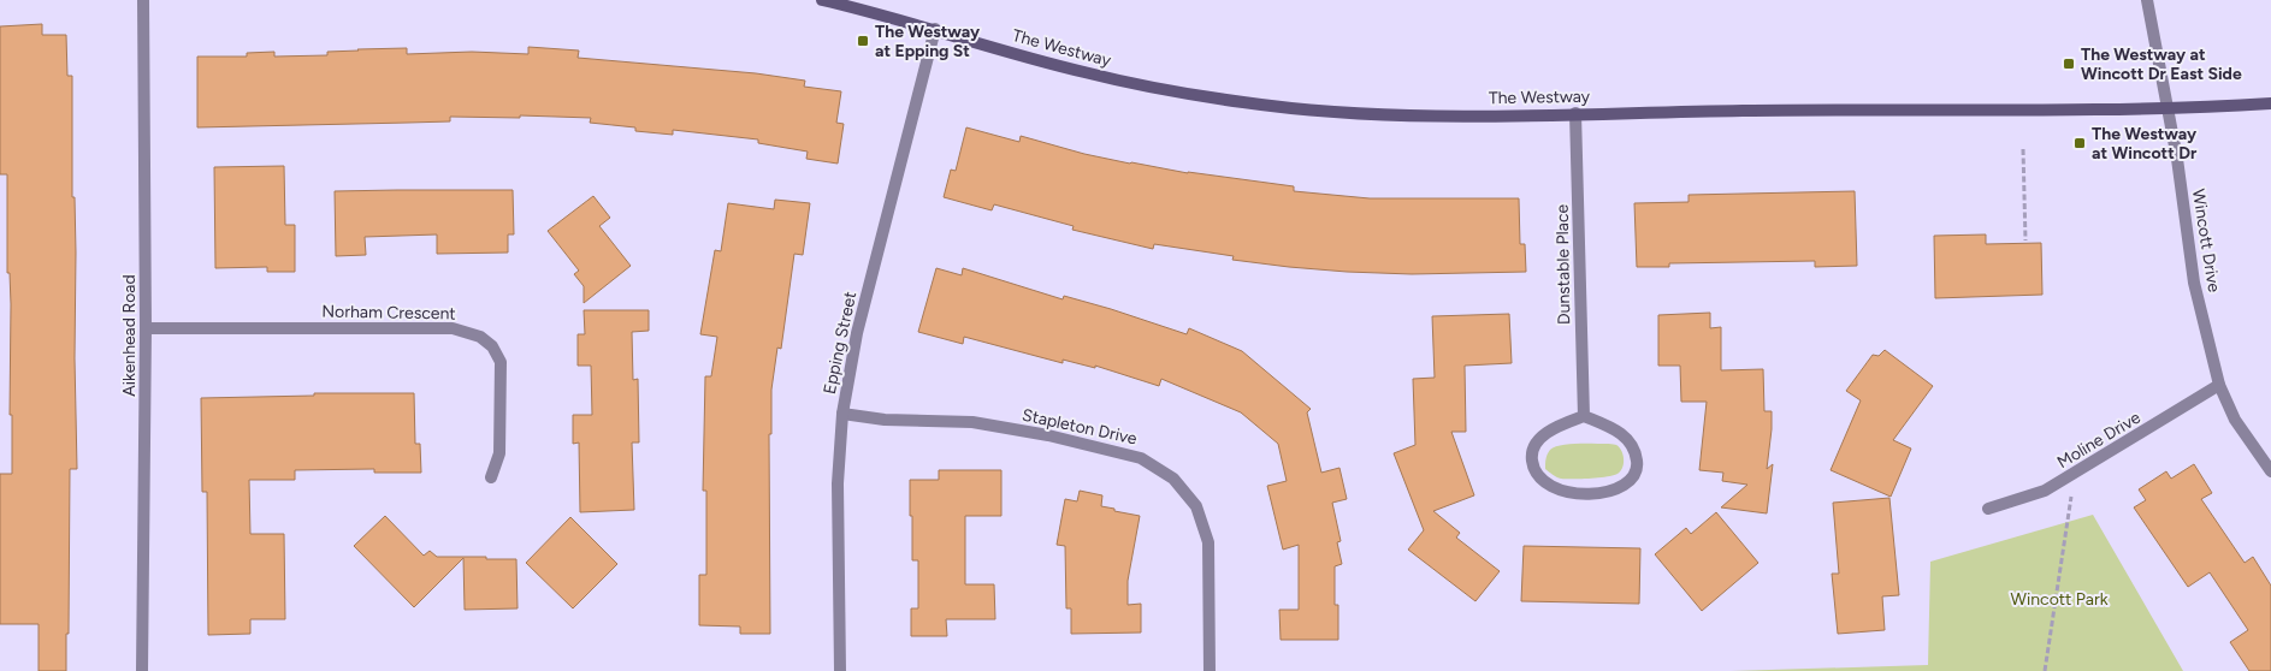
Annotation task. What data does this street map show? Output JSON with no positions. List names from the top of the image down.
{
  "streets": {
    "main road": ["The Westway"],
    "street": [
      "Wincott Drive",
      "Dunstable Place",
      "Norham Crescent",
      "Aikenhead Road",
      "Epping Street",
      "Stapleton Drive",
      "Moline Drive"
    ]
  },
  "crossings": [
    ["The Westway", "Wincott Drive"],
    ["The Westway", "Dunstable Place"],
    ["The Westway", "Epping Street"],
    ["Wincott Drive", "Moline Drive"],
    ["Norham Crescent", "Aikenhead Road"],
    ["Epping Street", "Stapleton Drive"]
  ],
  "parks": ["Wincott Park"],
  "places": {
    "transit": ["The Westway at Epping St", "The Westway at Wincott Dr East Side", "The Westway at Wincott Dr"]
  }
}
